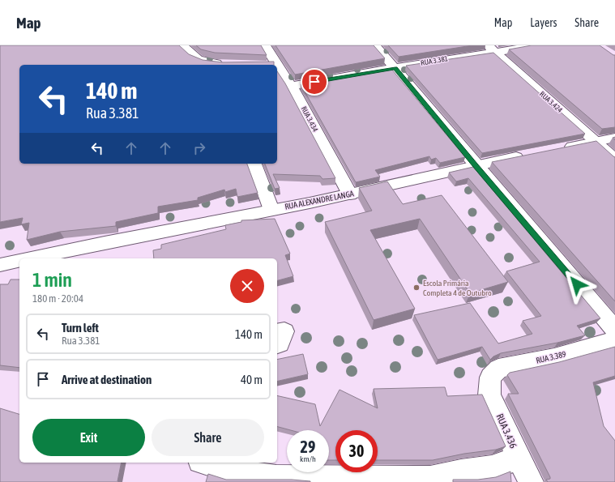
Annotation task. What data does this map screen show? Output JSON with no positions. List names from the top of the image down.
{
  "streets": {
    "street": [
      "RUA 3.381",
      "RUA 3.424",
      "RUA 3.434",
      "RUA ALEXANDRE LANGA",
      "RUA 3.389",
      "RUA 3.436"
    ]
  },
  "crossings": [
    ["RUA 3.381", "RUA 3.424"],
    ["RUA 3.381", "RUA 3.434"],
    ["RUA 3.434", "RUA ALEXANDRE LANGA"],
    ["RUA 3.389", "RUA 3.436"]
  ],
  "places": ["Escola Primária Completa 4 de Outubro"],
  "page": {
    "header": "Map",
    "nav": ["Map", "Layers", "Share"],
    "turn": ["140 m", "Rua 3.381"],
    "heading": ["1 min", "180 m · 20:04"],
    "list": [
      {
        "name": "Turn left",
        "note": "Rua 3.381",
        "value": "140 m"
      },
      {
        "name": "Arrive at destination",
        "value": "40 m"
      }
    ],
    "buttons": ["Exit", "Share"],
    "speed": "29 km/h",
    "limit": "30"
  }
}
